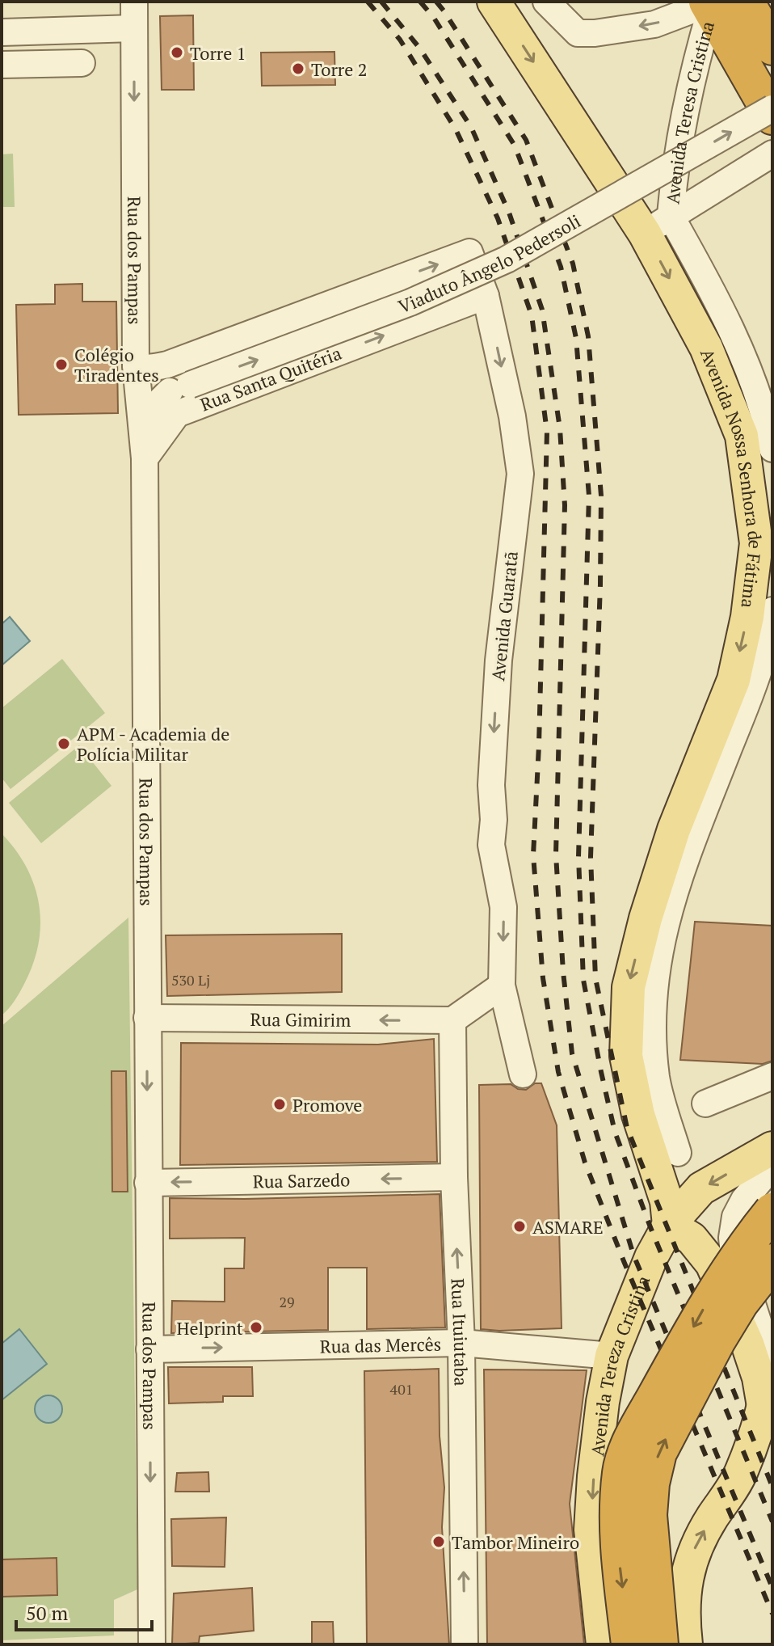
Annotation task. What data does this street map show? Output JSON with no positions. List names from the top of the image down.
{
  "streets": {
    "highway": ["Avenida Tereza Cristina"],
    "main road": ["Avenida Nossa Senhora de Fátima"],
    "street": [
      "Avenida Teresa Cristina",
      "Rua dos Pampas",
      "Viaduto Ângelo Pedersoli",
      "Rua Santa Quitéria",
      "Avenida Guaratã",
      "Rua Gimirim",
      "Rua Sarzedo",
      "Rua Ituiutaba",
      "Rua das Mercês"
    ]
  },
  "crossings": [
    ["Avenida Teresa Cristina", "Avenida Nossa Senhora de Fátima"],
    ["Rua dos Pampas", "Rua Santa Quitéria"],
    ["Rua dos Pampas", "Avenida Guaratã"],
    ["Rua dos Pampas", "Rua Gimirim"],
    ["Rua dos Pampas", "Rua Sarzedo"],
    ["Rua dos Pampas", "Rua das Mercês"],
    ["Rua Santa Quitéria", "Avenida Guaratã"],
    ["Avenida Nossa Senhora de Fátima", "Avenida Tereza Cristina"],
    ["Rua Gimirim", "Rua Ituiutaba"],
    ["Rua Sarzedo", "Rua Ituiutaba"],
    ["Rua Ituiutaba", "Rua das Mercês"],
    ["Rua das Mercês", "Avenida Tereza Cristina"]
  ],
  "one_way": [
    "Rua dos Pampas",
    "Viaduto Ângelo Pedersoli",
    "Rua Santa Quitéria",
    "Avenida Nossa Senhora de Fátima",
    "Rua Gimirim",
    "Rua Sarzedo",
    "Rua Ituiutaba",
    "Rua das Mercês"
  ],
  "places": [
    "Torre 1",
    "Torre 2",
    "Colégio Tiradentes",
    "APM - Academia de Polícia Militar",
    "Promove",
    "ASMARE",
    "Helprint",
    "Tambor Mineiro"
  ],
  "house_numbers": ["530 Lj", "29", "401"],
  "scale_bar": "50 m"
}
